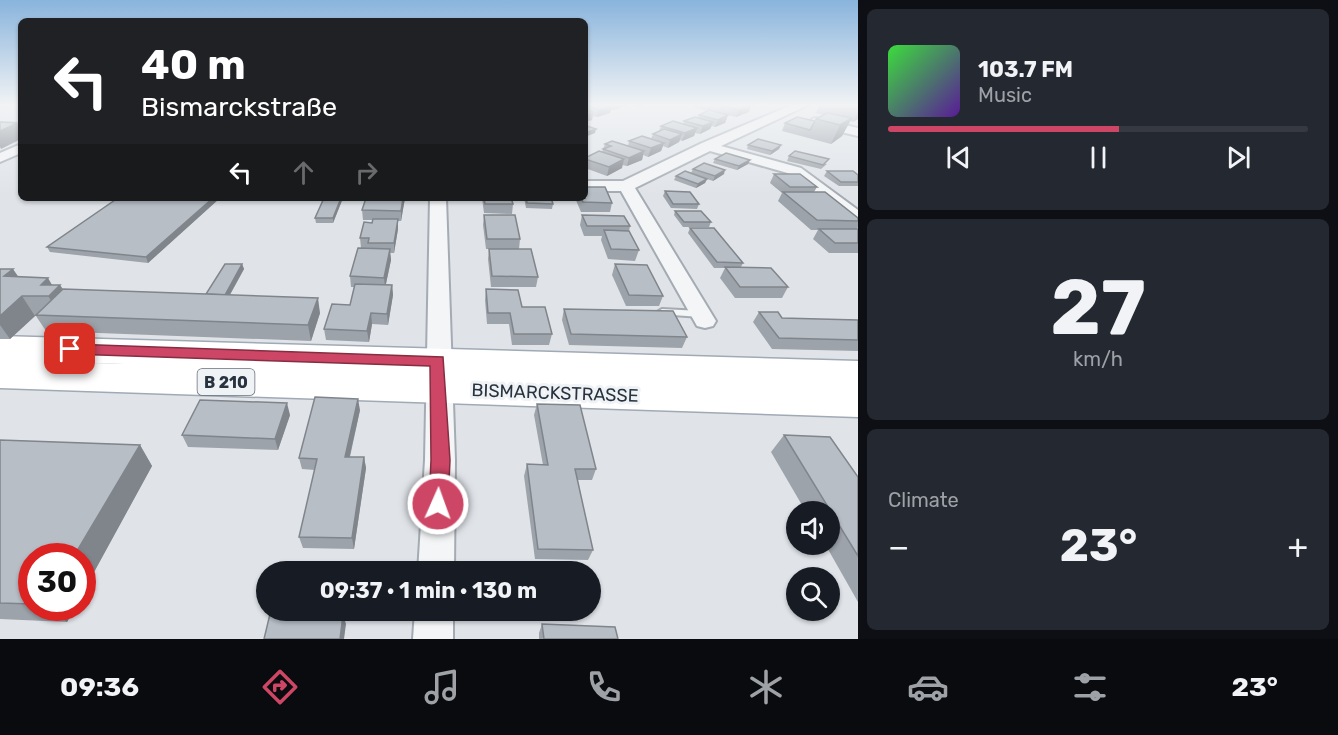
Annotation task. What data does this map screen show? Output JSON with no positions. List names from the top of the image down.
{
  "streets": {
    "main road": ["B 210", "BISMARCKSTRASSE"]
  },
  "page": {
    "turn": ["40 m", "Bismarckstraße"],
    "song": ["103.7 FM", "Music"],
    "tile": [
      ["27", "km/h"],
      "Climate"
    ],
    "heat": ["−", "23°", "+"],
    "limit": "30",
    "trip": "09:37 · 1 min · 130 m",
    "tabs": ["09:36", "23°"]
  }
}
